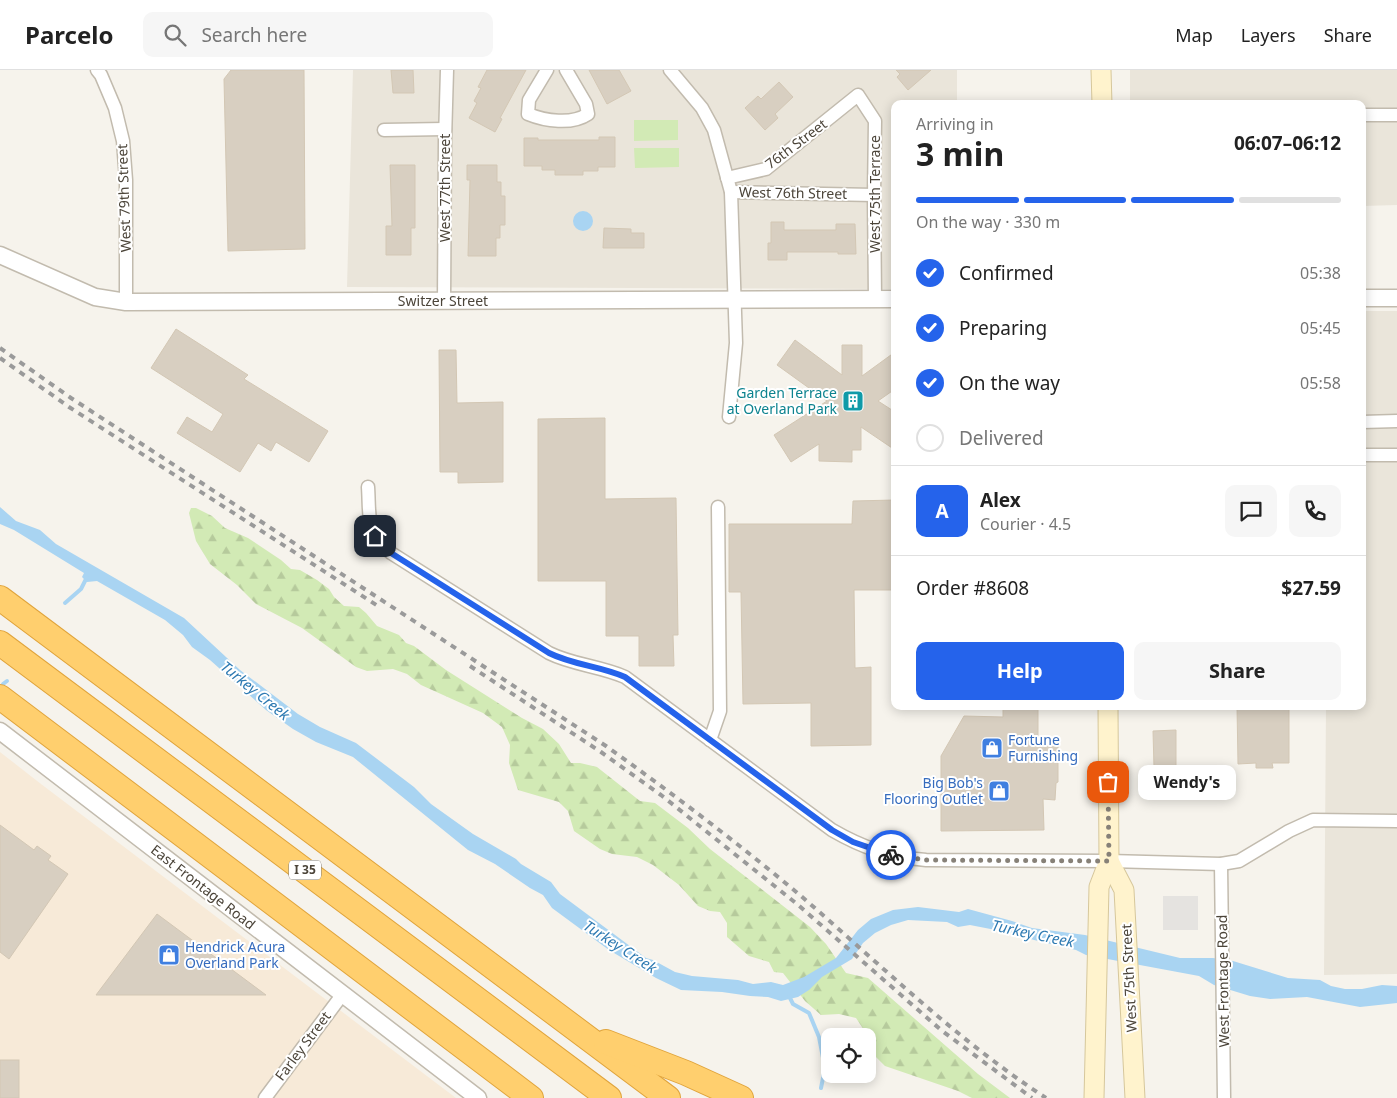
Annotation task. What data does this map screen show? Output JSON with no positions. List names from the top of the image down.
{
  "streets": {
    "highway": ["I 35"],
    "main road": ["West 75th Street"],
    "street": [
      "76th Street",
      "West 77th Street",
      "West 76th Street",
      "West 75th Terrace",
      "West 79th Street",
      "Switzer Street",
      "East Frontage Road",
      "West Frontage Road",
      "Farley Street"
    ]
  },
  "crossings": [
    ["76th Street", "West 75th Terrace"],
    ["West 77th Street", "Switzer Street"],
    ["West 76th Street", "West 75th Terrace"],
    ["West 76th Street", "Switzer Street"],
    ["West 75th Terrace", "Switzer Street"],
    ["West 79th Street", "Switzer Street"],
    ["East Frontage Road", "Farley Street"]
  ],
  "water": ["Turkey Creek"],
  "places": {
    "building": ["Garden Terrace at Overland Park"],
    "shop": ["Fortune Furnishing", "Big Bob's Flooring Outlet", "Hendrick Acura Overland Park"],
    "other": ["Wendy's"]
  },
  "page": {
    "header": "Parcelo",
    "search": "Search here",
    "nav": ["Map", "Layers", "Share"],
    "heading": ["3 min", "Arriving in", "06:07–06:12"],
    "panel": [
      "Alex",
      "Courier · 4.5",
      "Order #8608",
      "$27.59"
    ],
    "bar": "On the way · 330 m",
    "list": [
      ["Confirmed", "05:38"],
      ["Preparing", "05:45"],
      ["On the way", "05:58"],
      "Delivered"
    ],
    "round": "A",
    "buttons": ["Help", "Share"],
    "bubble": "Wendy's"
  }
}
